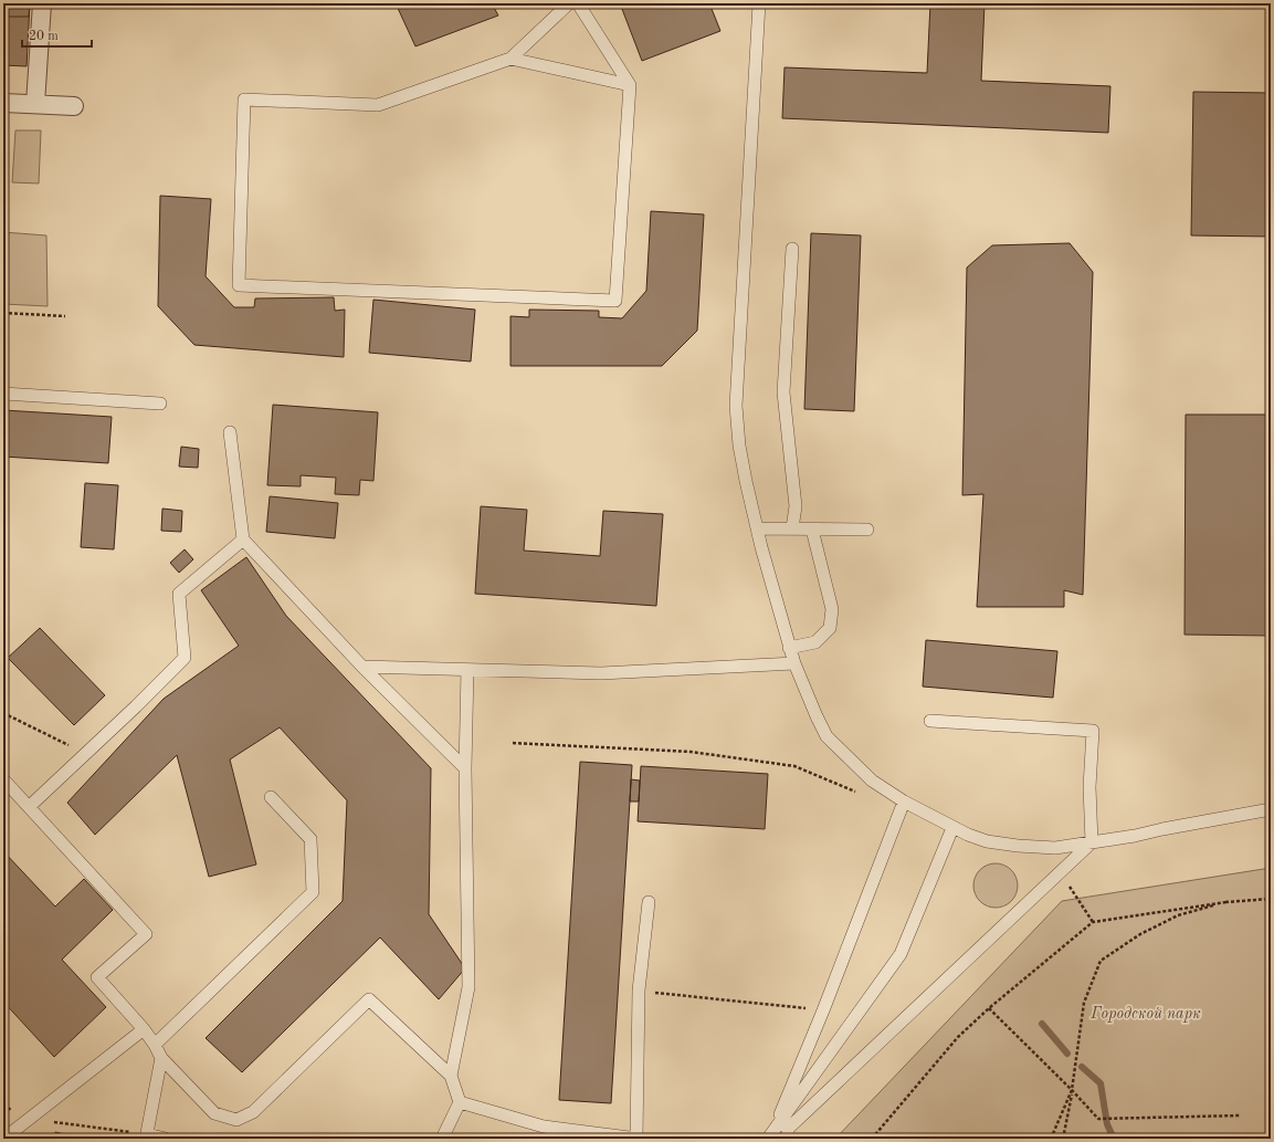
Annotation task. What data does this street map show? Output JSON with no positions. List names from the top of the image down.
{
  "parks": ["Городской парк"],
  "scale_bar": "20 m"
}
